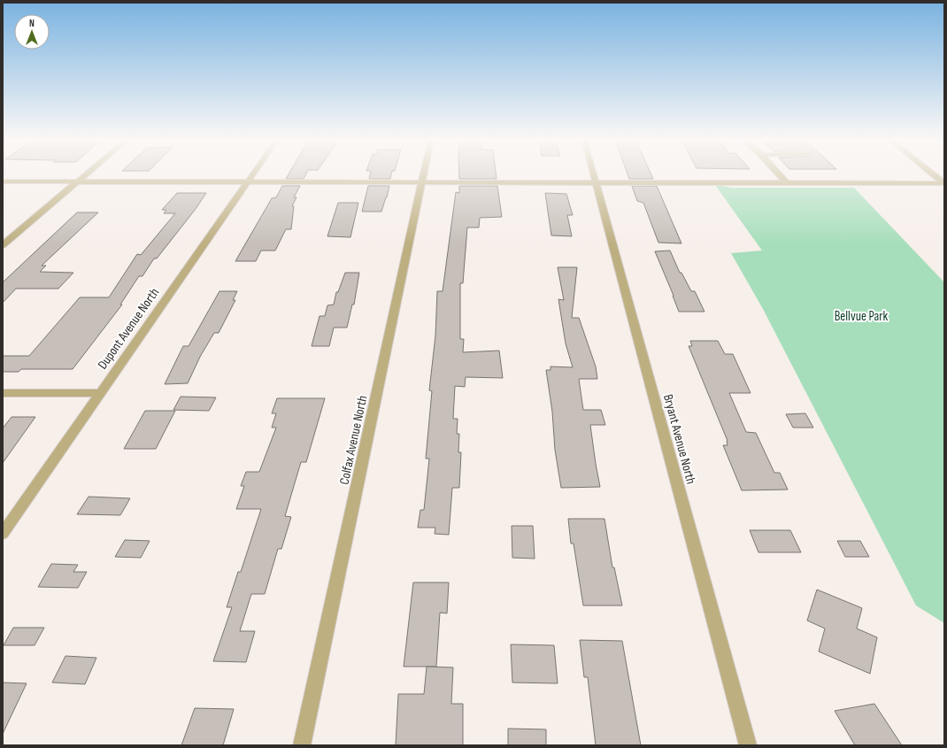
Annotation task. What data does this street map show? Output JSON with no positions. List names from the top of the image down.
{
  "streets": {
    "street": ["Dupont Avenue North", "Bryant Avenue North", "Colfax Avenue North"]
  },
  "parks": ["Bellvue Park"],
  "north": "top"
}
